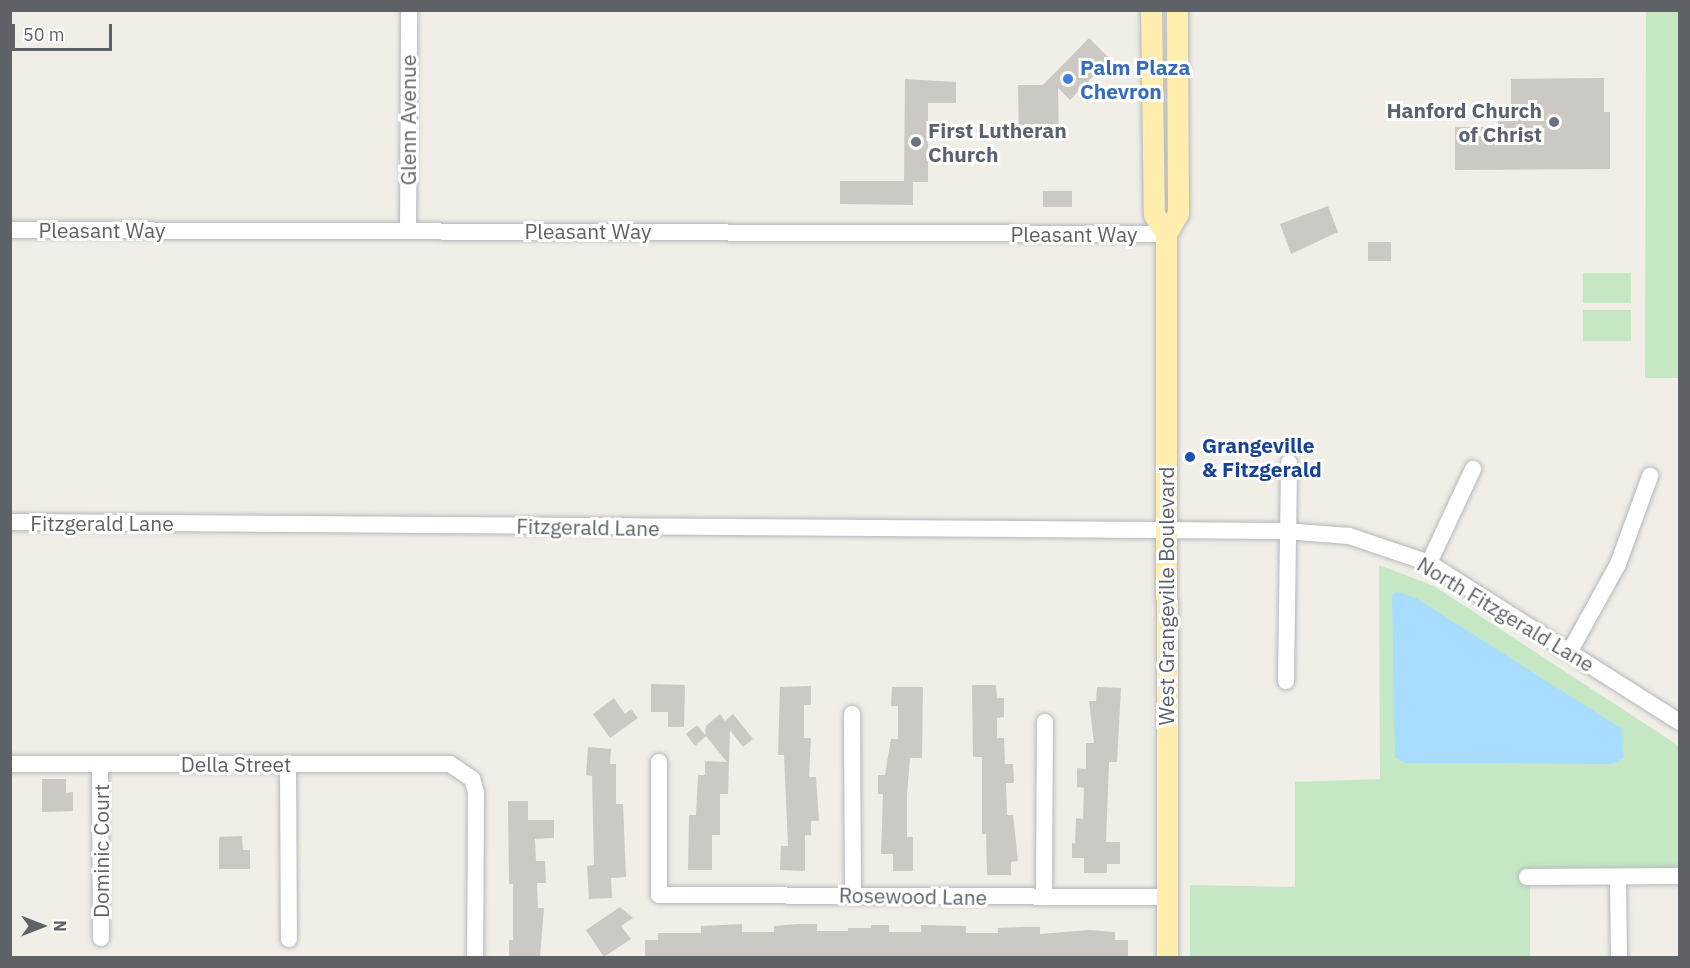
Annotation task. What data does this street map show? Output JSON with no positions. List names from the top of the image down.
{
  "streets": {
    "main road": ["West Grangeville Boulevard"],
    "street": [
      "Glenn Avenue",
      "Pleasant Way",
      "Fitzgerald Lane",
      "North Fitzgerald Lane",
      "Della Street",
      "Dominic Court",
      "Rosewood Lane"
    ]
  },
  "crossings": [
    ["Glenn Avenue", "Pleasant Way"],
    ["Pleasant Way", "West Grangeville Boulevard"],
    ["Fitzgerald Lane", "West Grangeville Boulevard"],
    ["Fitzgerald Lane", "North Fitzgerald Lane"],
    ["West Grangeville Boulevard", "North Fitzgerald Lane"],
    ["West Grangeville Boulevard", "Rosewood Lane"],
    ["Della Street", "Dominic Court"]
  ],
  "places": [
    "Palm Plaza Chevron",
    "Hanford Church of Christ",
    "First Lutheran Church",
    "Grangeville & Fitzgerald"
  ],
  "scale_bar": "50 m",
  "north": "right"
}
